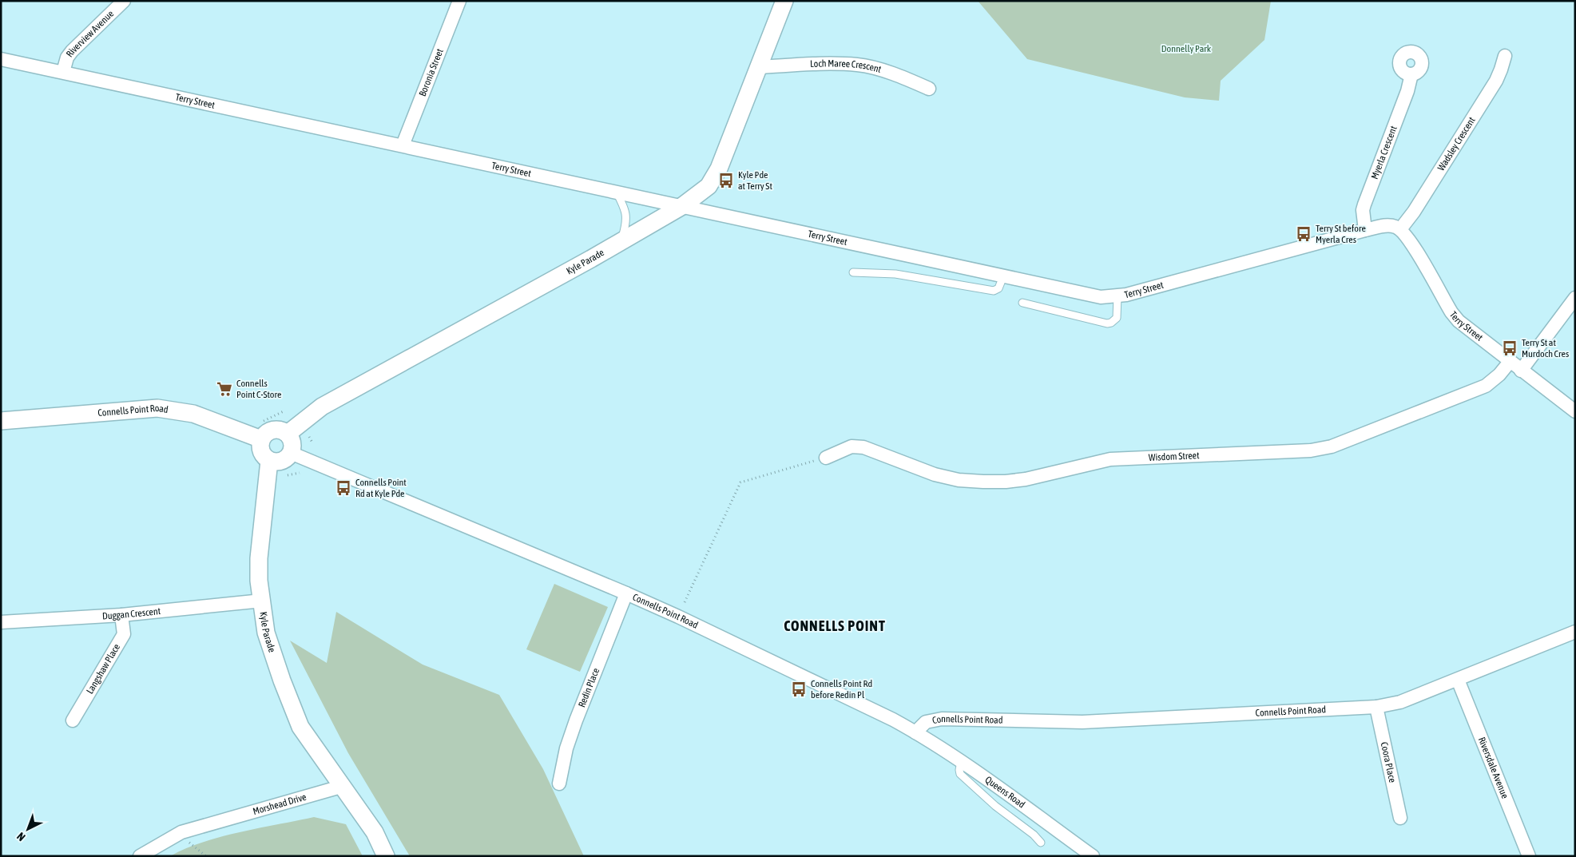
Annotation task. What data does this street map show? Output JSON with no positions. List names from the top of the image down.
{
  "streets": {
    "street": [
      "Riverview Avenue",
      "Loch Maree Crescent",
      "Boronia Street",
      "Terry Street",
      "Wadsley Crescent",
      "Myerla Crescent",
      "Kyle Parade",
      "Connells Point Road",
      "Wisdom Street",
      "Duggan Crescent",
      "Langshaw Place",
      "Redin Place",
      "Coora Place",
      "Riversdale Avenue",
      "Queens Road",
      "Morshead Drive"
    ]
  },
  "crossings": [
    ["Riverview Avenue", "Terry Street"],
    ["Loch Maree Crescent", "Kyle Parade"],
    ["Boronia Street", "Terry Street"],
    ["Terry Street", "Wadsley Crescent"],
    ["Terry Street", "Myerla Crescent"],
    ["Terry Street", "Kyle Parade"],
    ["Terry Street", "Wisdom Street"],
    ["Kyle Parade", "Connells Point Road"],
    ["Kyle Parade", "Duggan Crescent"],
    ["Kyle Parade", "Morshead Drive"],
    ["Connells Point Road", "Redin Place"],
    ["Connells Point Road", "Coora Place"],
    ["Connells Point Road", "Riversdale Avenue"],
    ["Connells Point Road", "Queens Road"],
    ["Duggan Crescent", "Langshaw Place"]
  ],
  "districts": ["CONNELLS POINT"],
  "parks": ["Donnelly Park"],
  "places": {
    "bus stop": [
      "Kyle Pde at Terry St",
      "Terry St before Myerla Cres",
      "Terry St at Murdoch Cres",
      "Connells Point Rd at Kyle Pde",
      "Connells Point Rd before Redin Pl"
    ],
    "supermarket": ["Connells Point C-Store"]
  },
  "north": "bottom left"
}
